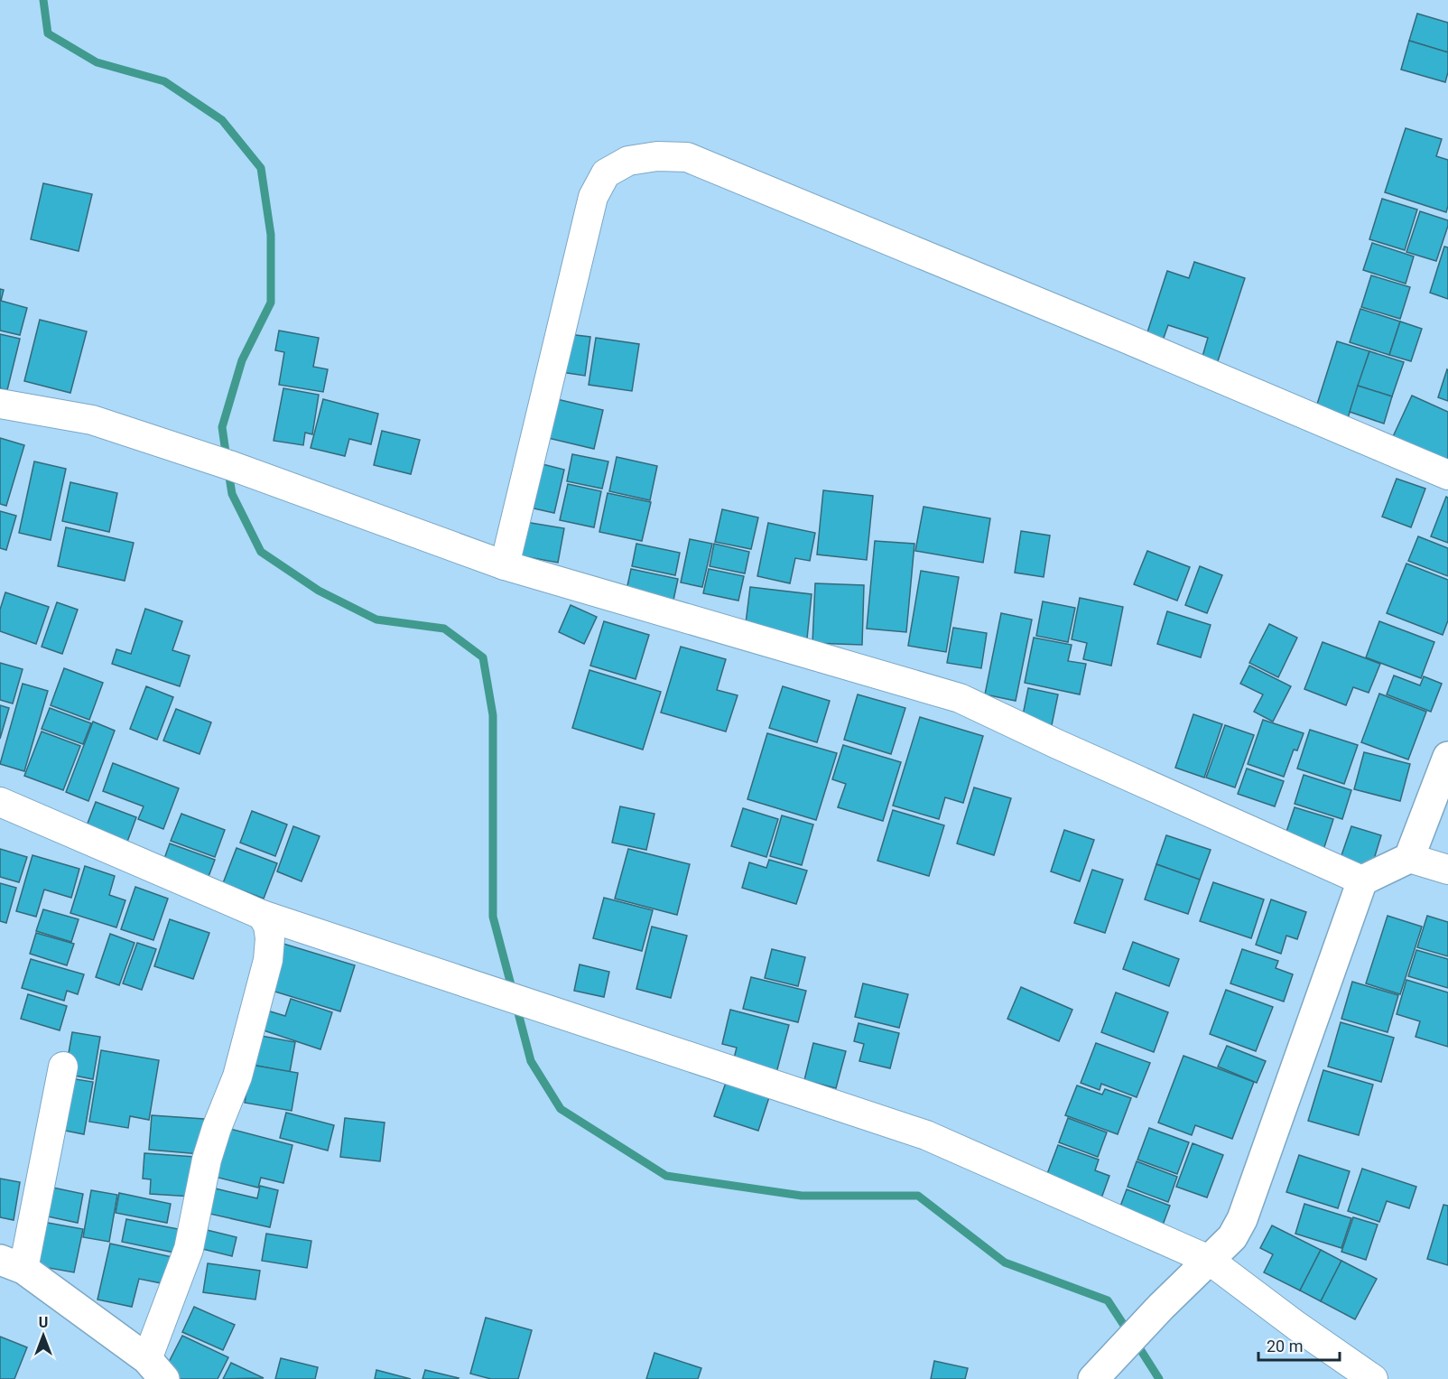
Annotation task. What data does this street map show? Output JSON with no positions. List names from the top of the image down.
{
  "scale_bar": "20 m",
  "north": "top"
}
